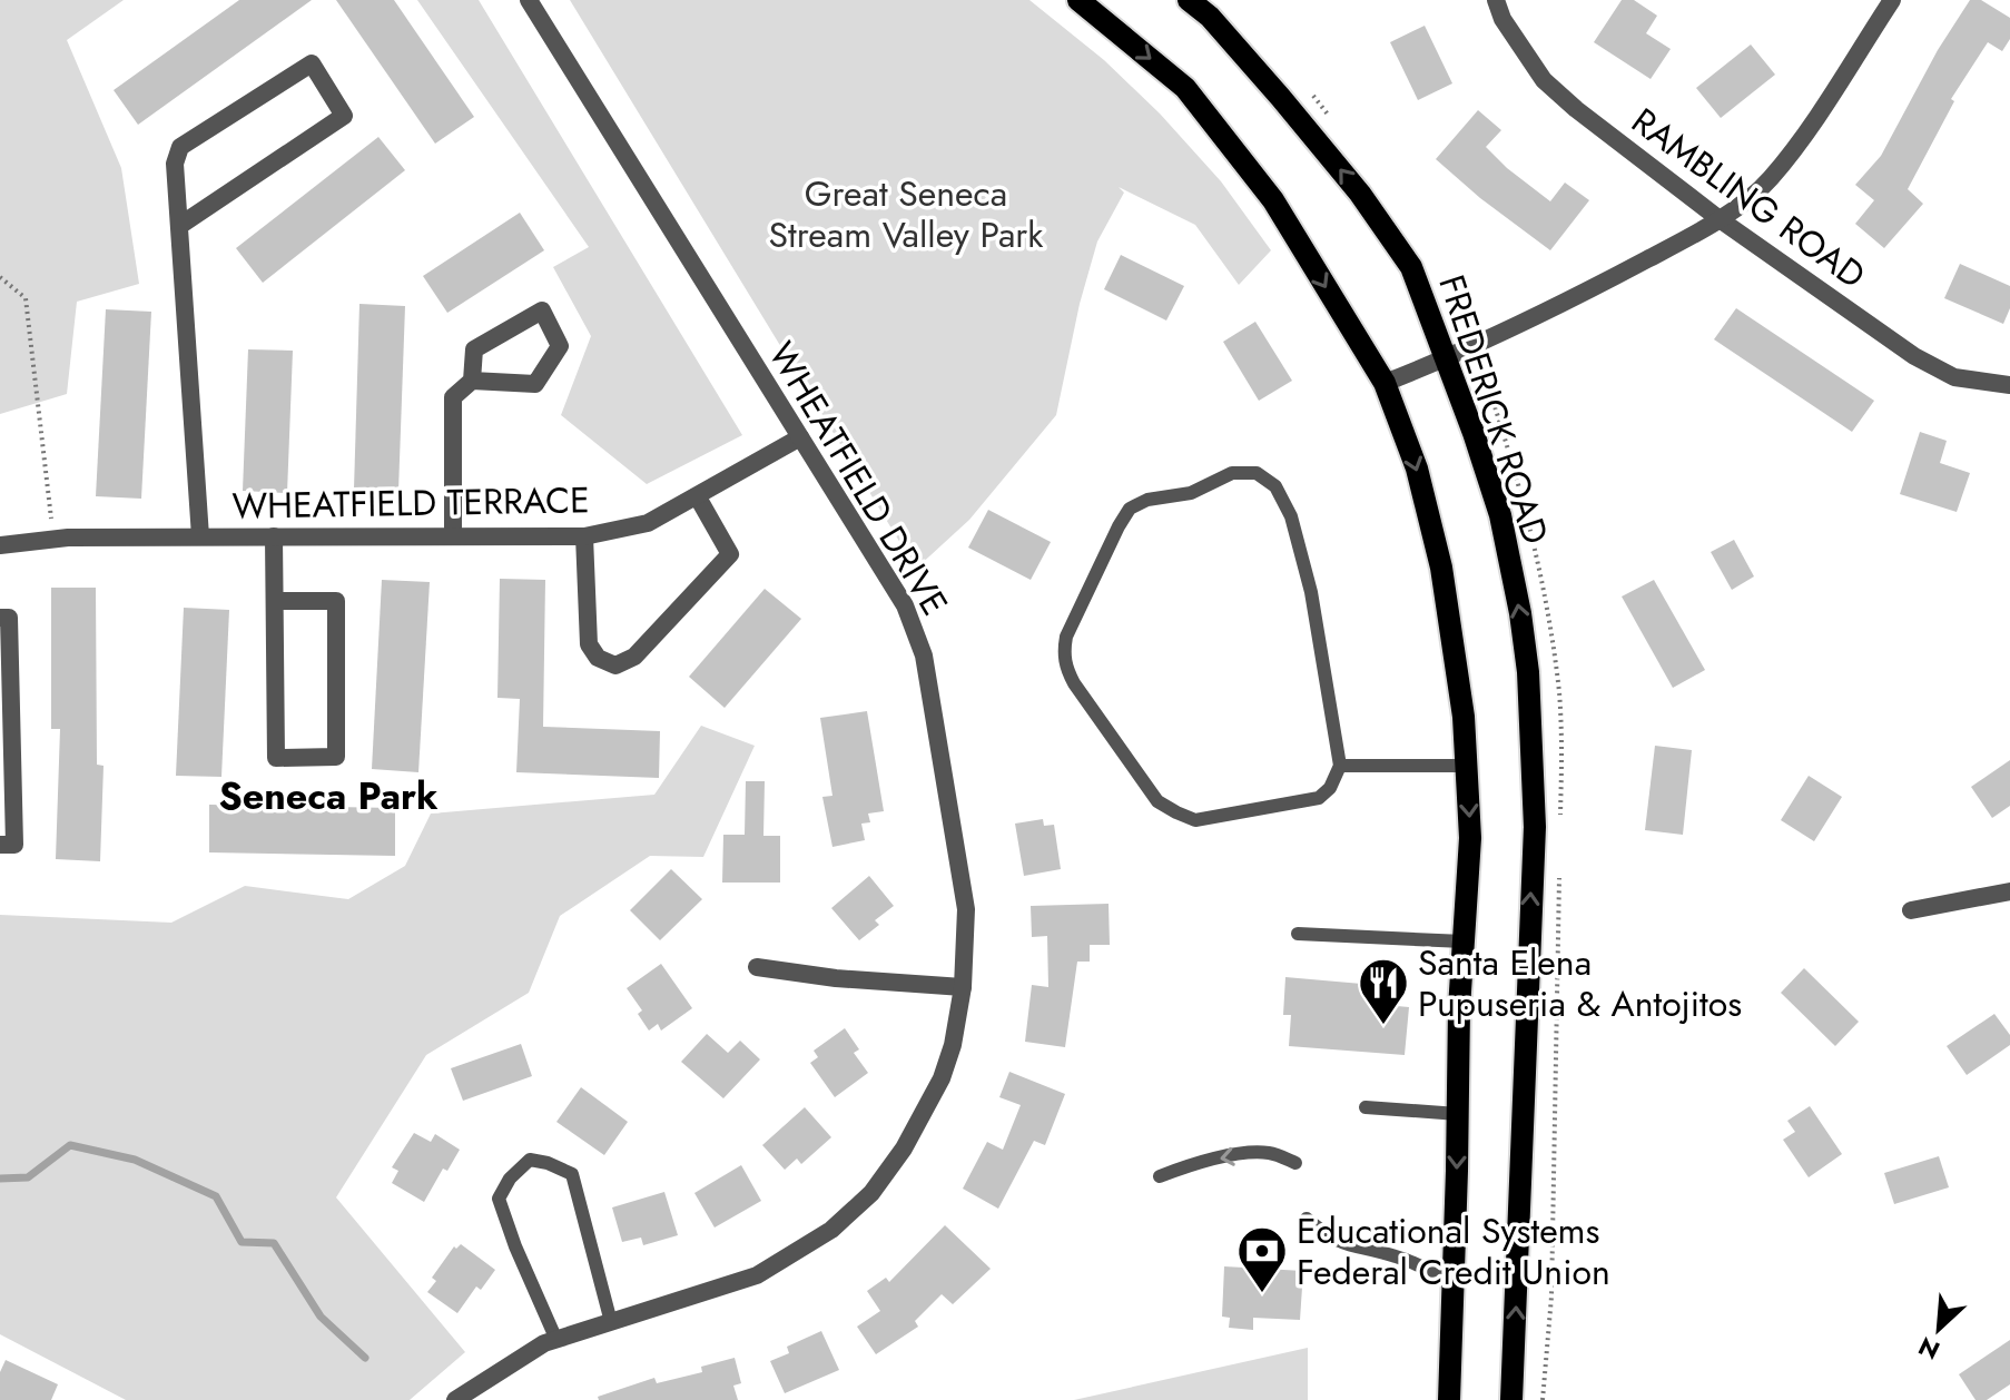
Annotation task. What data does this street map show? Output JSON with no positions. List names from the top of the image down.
{
  "streets": {
    "main road": ["FREDERICK ROAD"],
    "street": ["RAMBLING ROAD", "WHEATFIELD DRIVE", "WHEATFIELD TERRACE"]
  },
  "crossings": [
    ["WHEATFIELD DRIVE", "WHEATFIELD TERRACE"]
  ],
  "districts": ["Seneca Park"],
  "parks": ["Great Seneca Stream Valley Park"],
  "places": {
    "restaurant": ["Santa Elena Pupuseria & Antojitos"],
    "bank": ["Educational Systems Federal Credit Union"]
  },
  "north": "bottom left"
}
